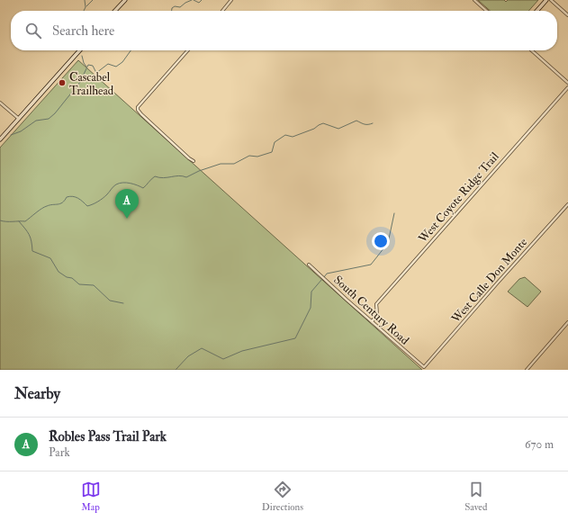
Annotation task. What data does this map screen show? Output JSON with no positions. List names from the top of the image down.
{
  "streets": {
    "street": ["West Coyote Ridge Trail", "West Calle Don Monte", "South Century Road"]
  },
  "crossings": [
    ["West Coyote Ridge Trail", "South Century Road"],
    ["West Calle Don Monte", "South Century Road"]
  ],
  "places": ["Cascabel Trailhead"],
  "page": {
    "search": "Search here",
    "pins": "A",
    "heading": "Nearby",
    "list": [
      {
        "mark": "A",
        "name": "Robles Pass Trail Park",
        "note": "Park",
        "value": "670 m"
      }
    ],
    "nav": ["Map", "Directions", "Saved"]
  }
}
